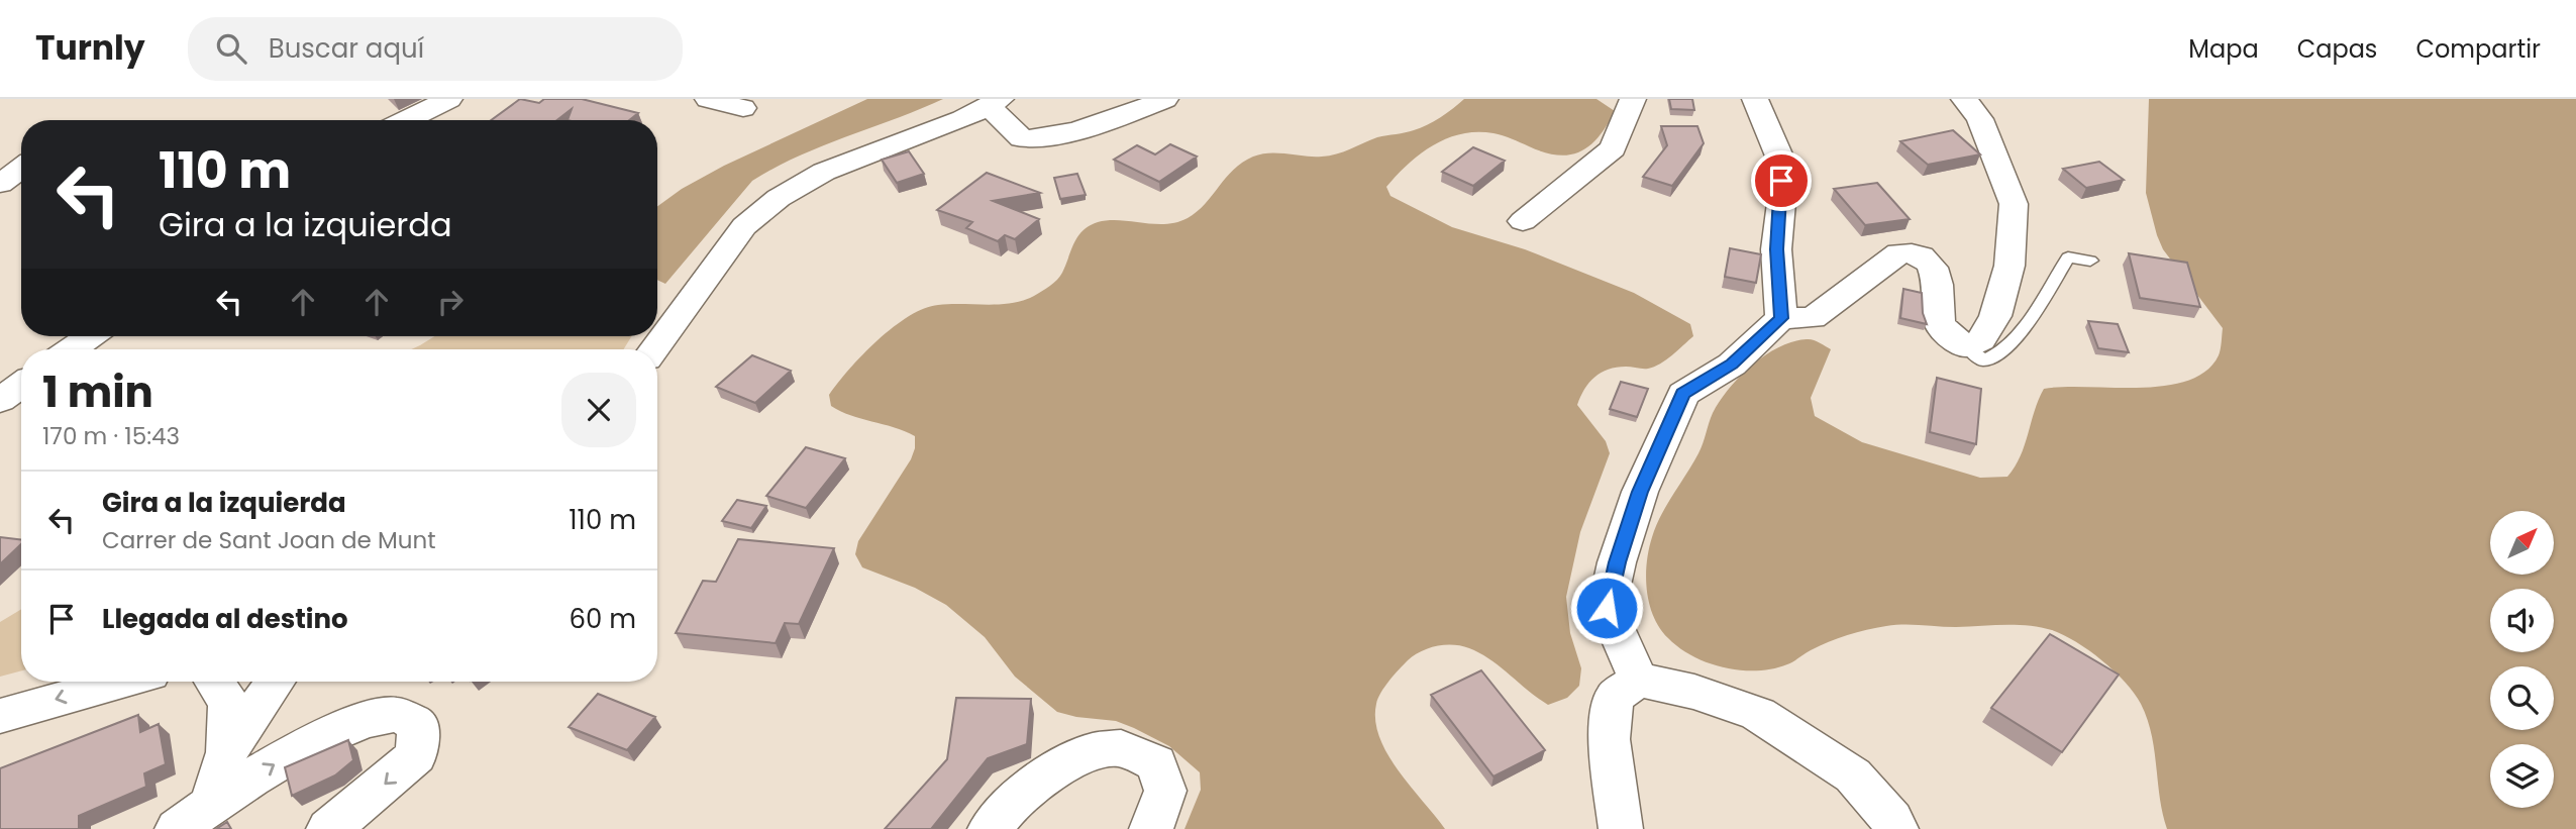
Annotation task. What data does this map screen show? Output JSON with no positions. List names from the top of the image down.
{
  "north": "top right",
  "page": {
    "header": "Turnly",
    "search": "Buscar aquí",
    "nav": ["Mapa", "Capas", "Compartir"],
    "turn": ["110 m", "Gira a la izquierda"],
    "heading": ["1 min", "170 m · 15:43"],
    "list": [
      {
        "name": "Gira a la izquierda",
        "note": "Carrer de Sant Joan de Munt",
        "value": "110 m"
      },
      {
        "name": "Llegada al destino",
        "value": "60 m"
      }
    ]
  }
}
